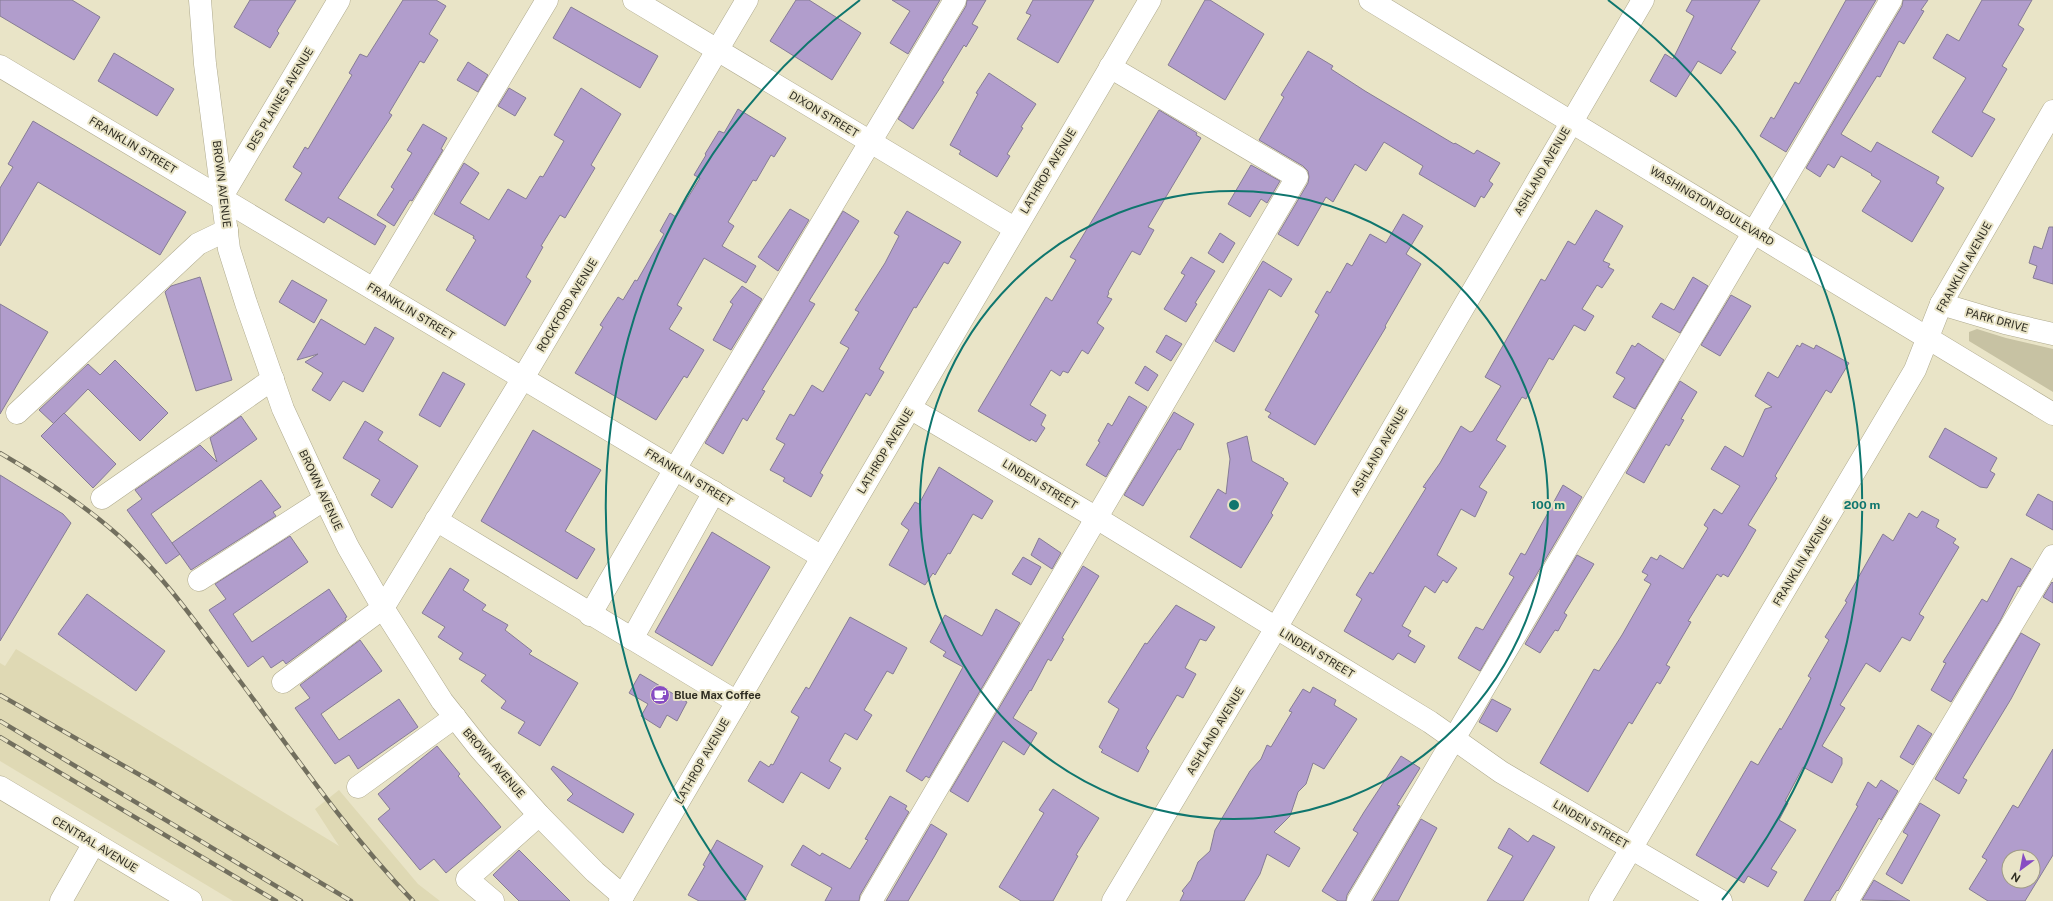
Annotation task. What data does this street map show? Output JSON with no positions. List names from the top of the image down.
{
  "streets": {
    "street": [
      "DES PLAINES AVENUE",
      "DIXON STREET",
      "FRANKLIN STREET",
      "LATHROP AVENUE",
      "ASHLAND AVENUE",
      "BROWN AVENUE",
      "WASHINGTON BOULEVARD",
      "FRANKLIN AVENUE",
      "ROCKFORD AVENUE",
      "PARK DRIVE",
      "LINDEN STREET",
      "CENTRAL AVENUE"
    ]
  },
  "crossings": [
    ["DES PLAINES AVENUE", "FRANKLIN STREET"],
    ["DES PLAINES AVENUE", "BROWN AVENUE"],
    ["DIXON STREET", "LATHROP AVENUE"],
    ["DIXON STREET", "ROCKFORD AVENUE"],
    ["FRANKLIN STREET", "LATHROP AVENUE"],
    ["FRANKLIN STREET", "BROWN AVENUE"],
    ["FRANKLIN STREET", "ROCKFORD AVENUE"],
    ["LATHROP AVENUE", "BROWN AVENUE"],
    ["LATHROP AVENUE", "LINDEN STREET"],
    ["ASHLAND AVENUE", "WASHINGTON BOULEVARD"],
    ["ASHLAND AVENUE", "LINDEN STREET"],
    ["BROWN AVENUE", "ROCKFORD AVENUE"],
    ["WASHINGTON BOULEVARD", "FRANKLIN AVENUE"],
    ["FRANKLIN AVENUE", "PARK DRIVE"],
    ["FRANKLIN AVENUE", "LINDEN STREET"]
  ],
  "places": {
    "cafe": ["Blue Max Coffee"]
  },
  "north": "bottom left",
  "rings": ["100 m", "200 m"]
}
